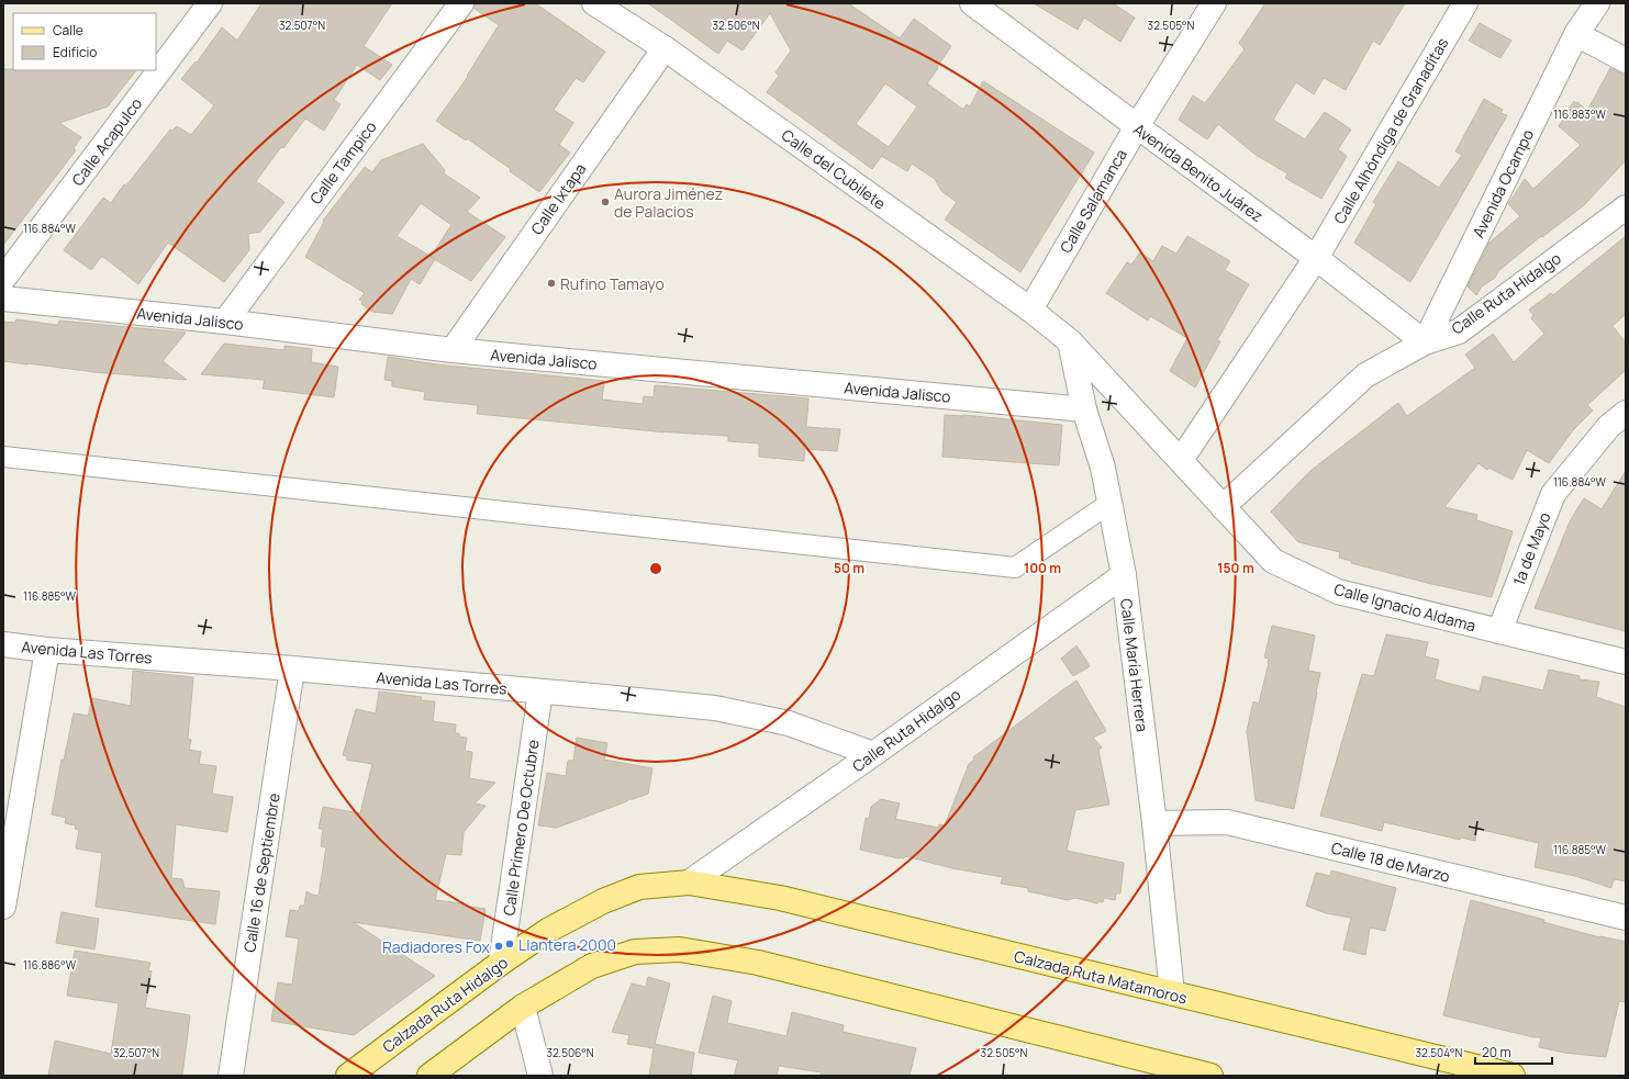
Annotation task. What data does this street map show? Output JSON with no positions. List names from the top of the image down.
{
  "streets": {
    "main road": ["Calzada Ruta Matamoros", "Calzada Ruta Hidalgo"],
    "street": [
      "Calle Alhóndiga de Granaditas",
      "Calle Acapulco",
      "Calle Tampico",
      "Calle del Cubilete",
      "Avenida Benito Juárez",
      "Avenida Ocampo",
      "Calle Ixtapa",
      "Calle Salamanca",
      "Calle Ruta Hidalgo",
      "Avenida Jalisco",
      "1a de Mayo",
      "Calle Ignacio Aldama",
      "Avenida Las Torres",
      "Calle María Herrera",
      "Calle Primero De Octubre",
      "Calle 18 de Marzo",
      "Calle 16 de Septiembre"
    ]
  },
  "crossings": [
    ["Calle Alhóndiga de Granaditas", "Avenida Benito Juárez"],
    ["Calle Alhóndiga de Granaditas", "Calle Ignacio Aldama"],
    ["Calle Tampico", "Avenida Jalisco"],
    ["Calle del Cubilete", "Calle Ixtapa"],
    ["Calle del Cubilete", "Calle Salamanca"],
    ["Calle del Cubilete", "Calle Ignacio Aldama"],
    ["Calle del Cubilete", "Calle María Herrera"],
    ["Avenida Benito Juárez", "Avenida Ocampo"],
    ["Avenida Benito Juárez", "Calle Salamanca"],
    ["Avenida Benito Juárez", "Calle Ruta Hidalgo"],
    ["Avenida Ocampo", "Calle Ruta Hidalgo"],
    ["Calle Ixtapa", "Avenida Jalisco"],
    ["Calle Ruta Hidalgo", "Calle Ignacio Aldama"],
    ["Calle Ruta Hidalgo", "Avenida Las Torres"],
    ["Calle Ruta Hidalgo", "Calle María Herrera"],
    ["Calle Ruta Hidalgo", "Calzada Ruta Matamoros"],
    ["Calle Ruta Hidalgo", "Calzada Ruta Hidalgo"],
    ["Avenida Jalisco", "Calle María Herrera"],
    ["1a de Mayo", "Calle Ignacio Aldama"],
    ["Calle Ignacio Aldama", "Calle María Herrera"],
    ["Avenida Las Torres", "Calle Primero De Octubre"],
    ["Avenida Las Torres", "Calle 16 de Septiembre"],
    ["Calle María Herrera", "Calle 18 de Marzo"],
    ["Calle María Herrera", "Calzada Ruta Matamoros"],
    ["Calle Primero De Octubre", "Calzada Ruta Hidalgo"],
    ["Calzada Ruta Matamoros", "Calzada Ruta Hidalgo"]
  ],
  "places": [
    "Aurora Jiménez de Palacios",
    "Rufino Tamayo",
    "Llantera 2000",
    "Radiadores Fox"
  ],
  "legend": ["Calle", "Edificio"],
  "scale_bar": "20 m",
  "coordinates": [
    "32.507°N",
    "32.506°N",
    "32.505°N",
    "116.883°W",
    "116.884°W",
    "116.885°W",
    "116.886°W",
    "32.504°N"
  ],
  "rings": ["50 m", "100 m", "150 m"]
}
